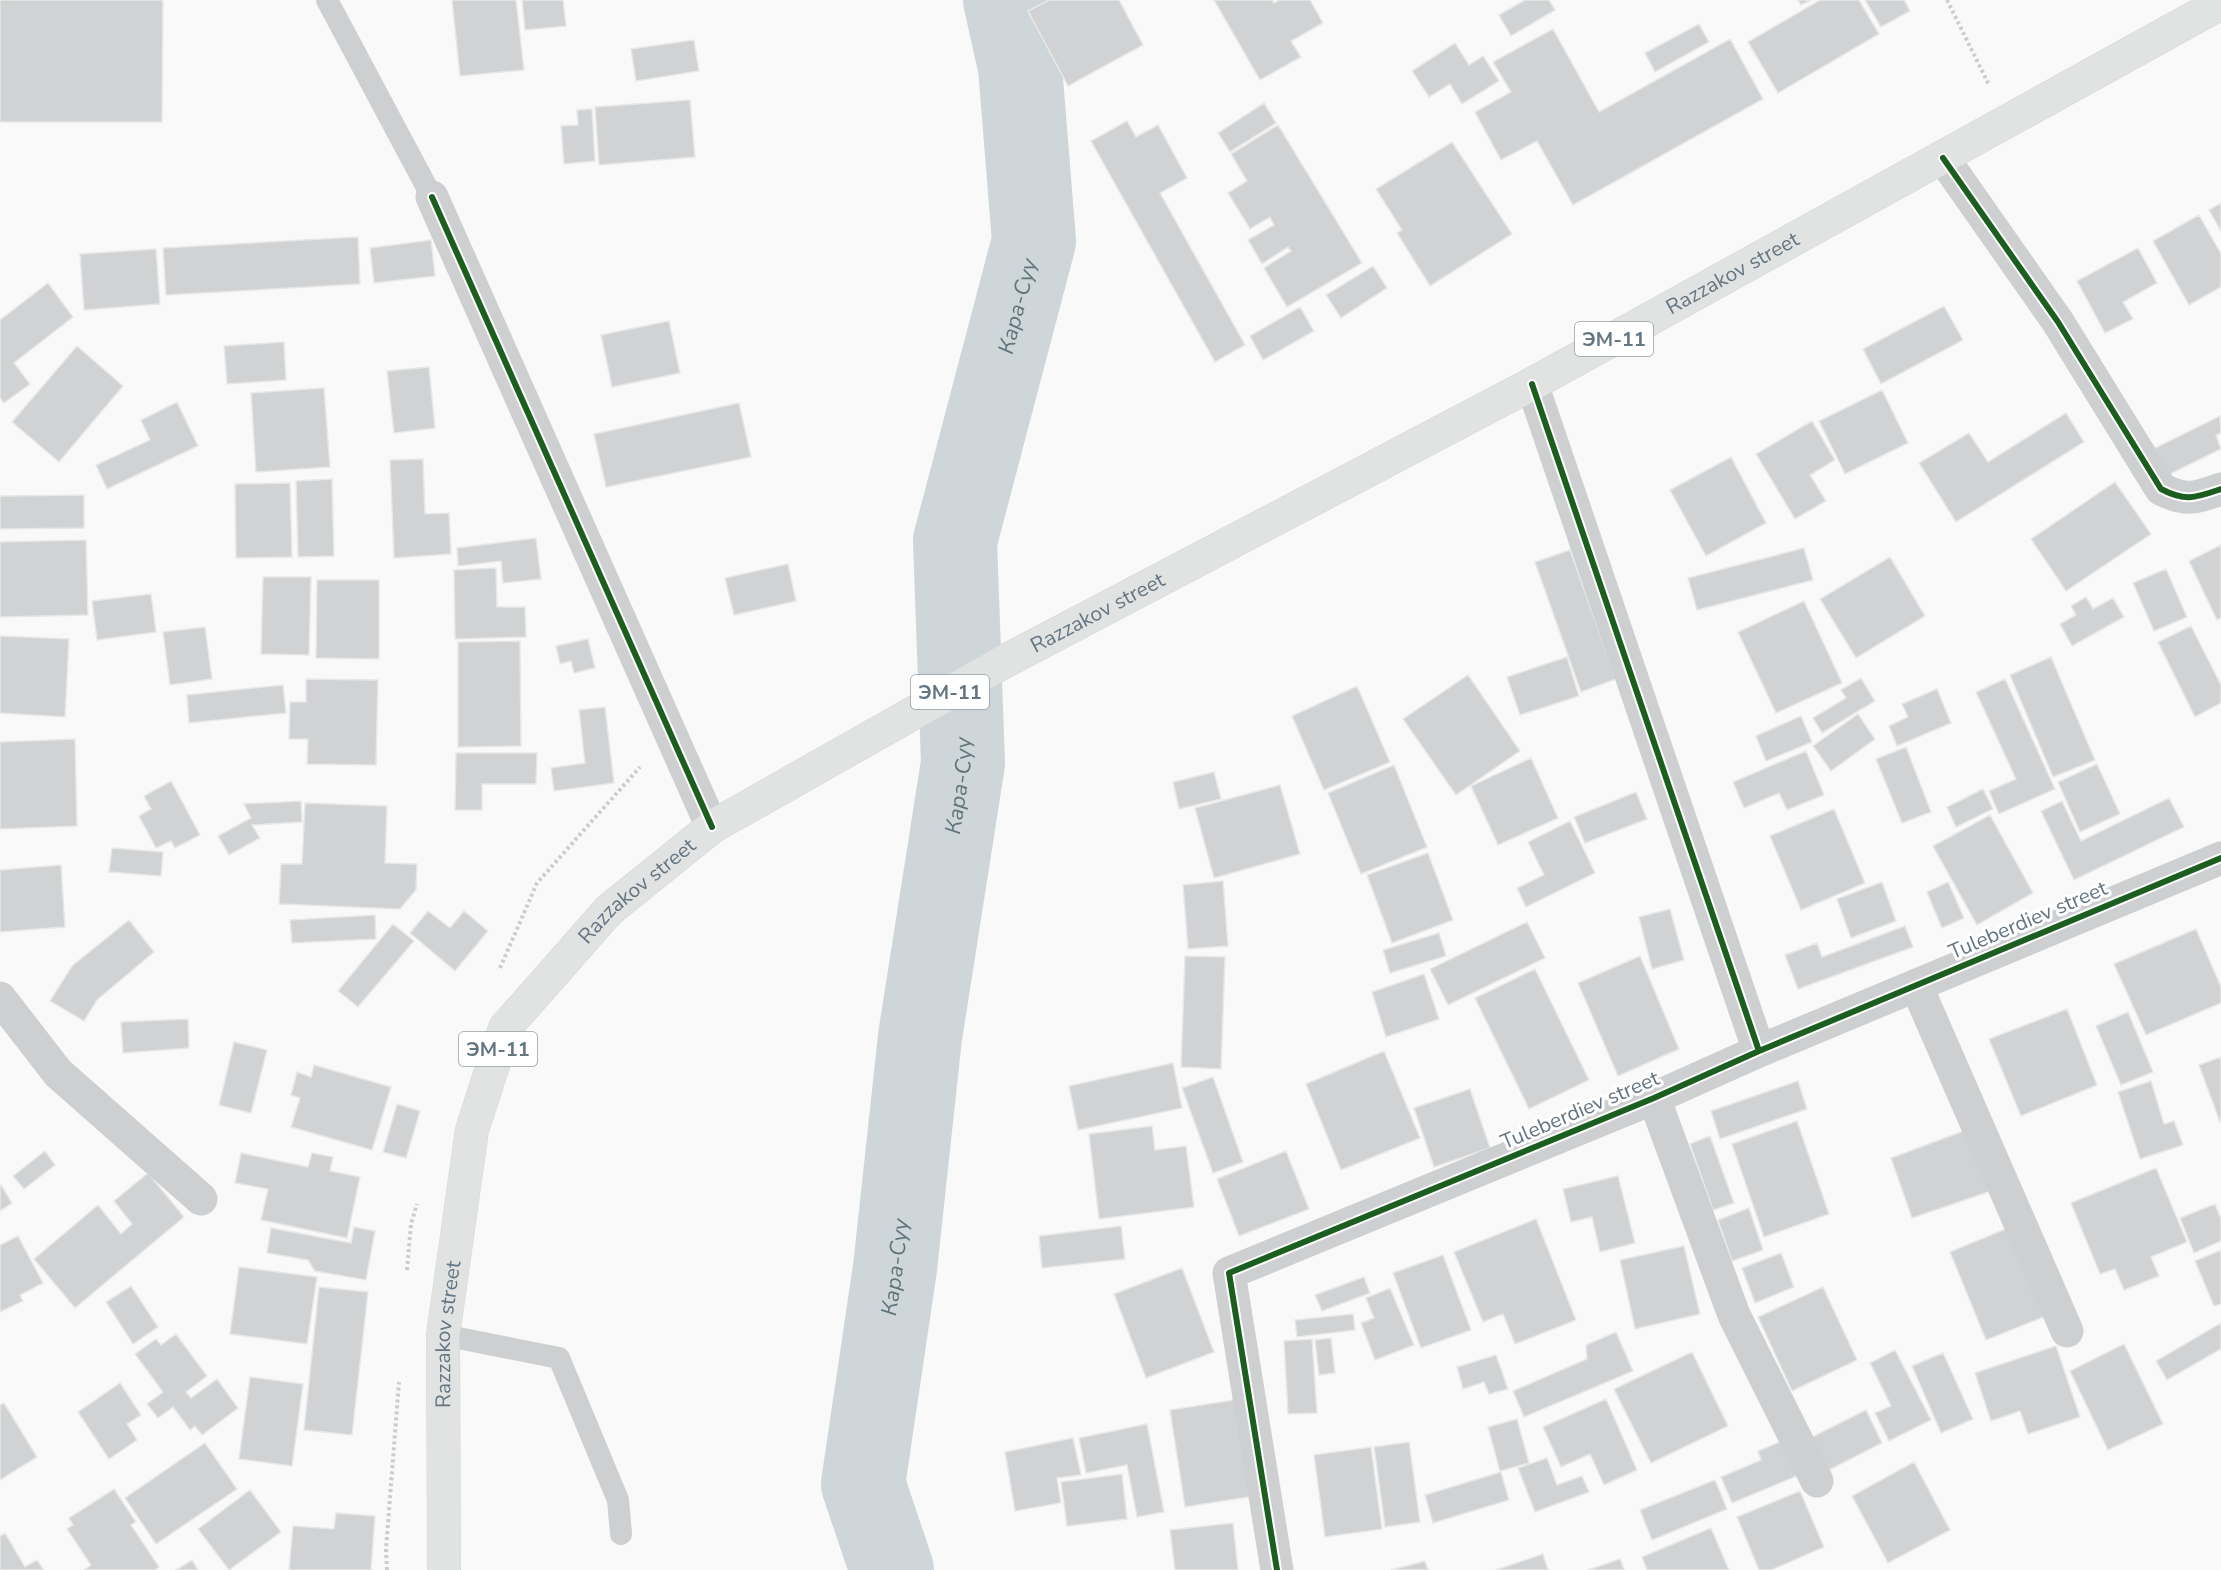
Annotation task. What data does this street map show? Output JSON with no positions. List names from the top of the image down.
{
  "streets": {
    "highway": ["Razzakov street", "ЭМ-11"],
    "street": ["Tuleberdiev street"]
  },
  "water": ["Кара-Суу"]
}
